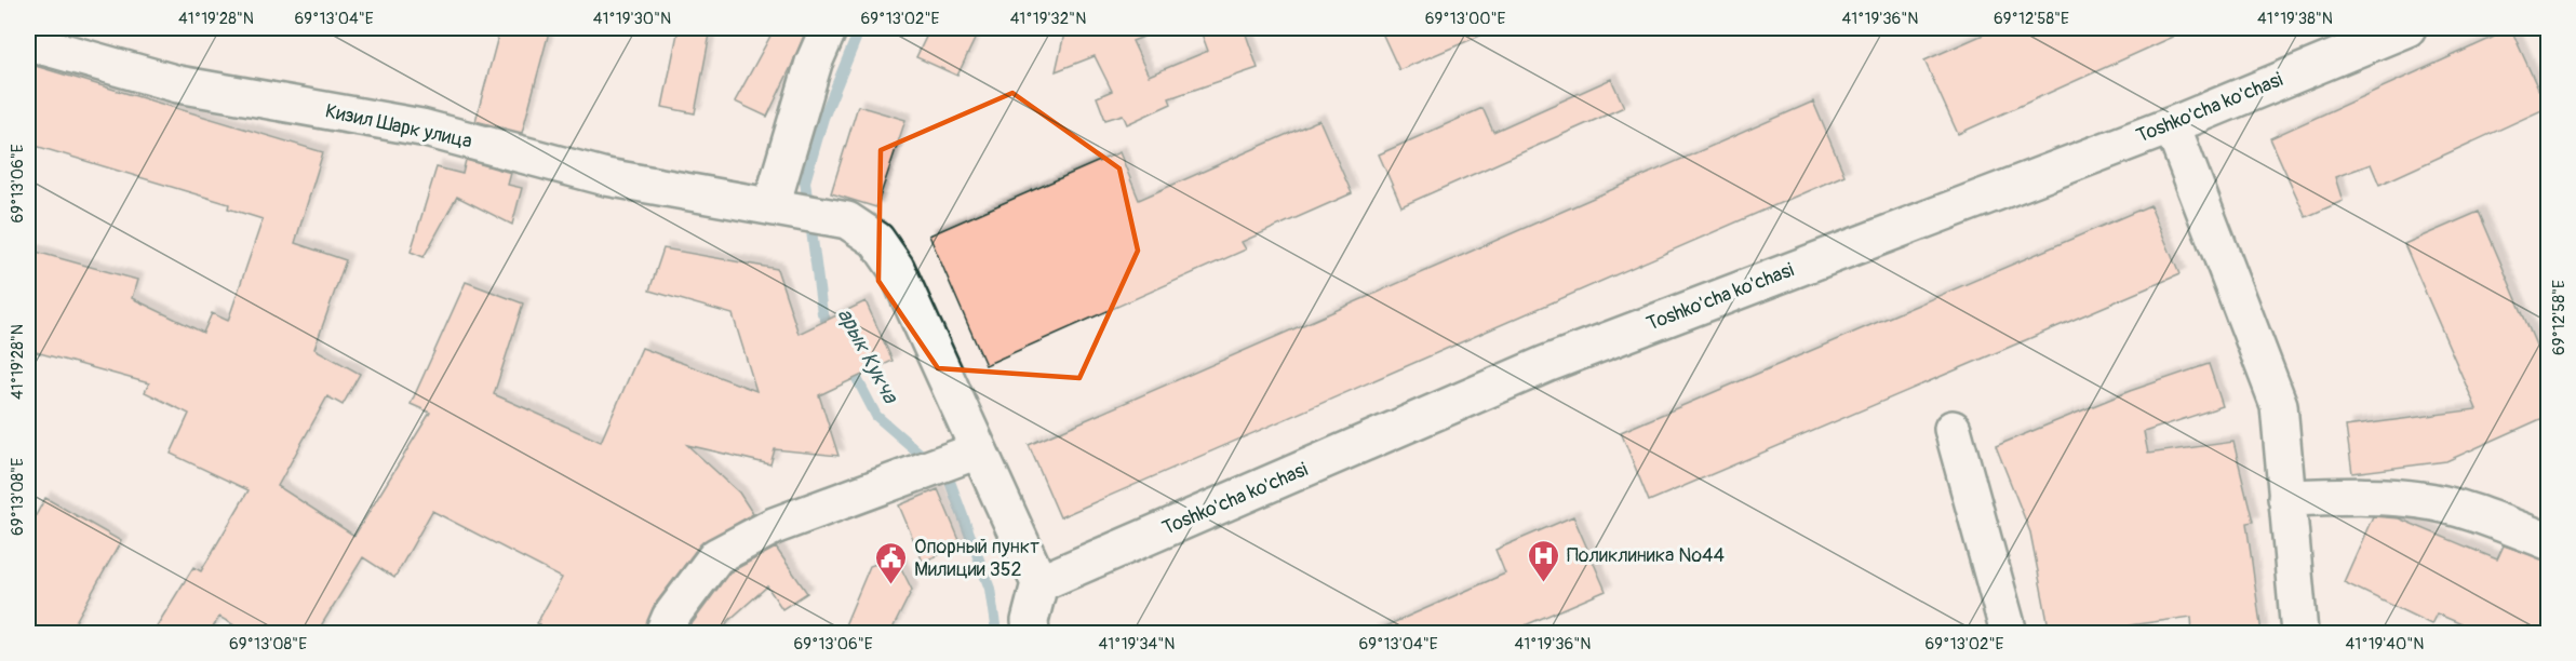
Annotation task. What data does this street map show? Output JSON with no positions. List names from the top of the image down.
{
  "streets": {
    "street": ["Toshko'cha ko'chasi", "Кизил Шарк улица"]
  },
  "water": ["арык Кукча"],
  "places": {
    "hospital": ["Поликлиника №44"],
    "public building": ["Опорный пункт Милиции 352"]
  },
  "coordinates": [
    "41°19'28\"N",
    "69°13'04\"E",
    "41°19'30\"N",
    "69°13'02\"E",
    "41°19'32\"N",
    "69°13'00\"E",
    "41°19'36\"N",
    "69°12'58\"E",
    "41°19'38\"N",
    "69°13'06\"E",
    "69°13'08\"E",
    "41°19'34\"N",
    "41°19'40\"N"
  ]
}
